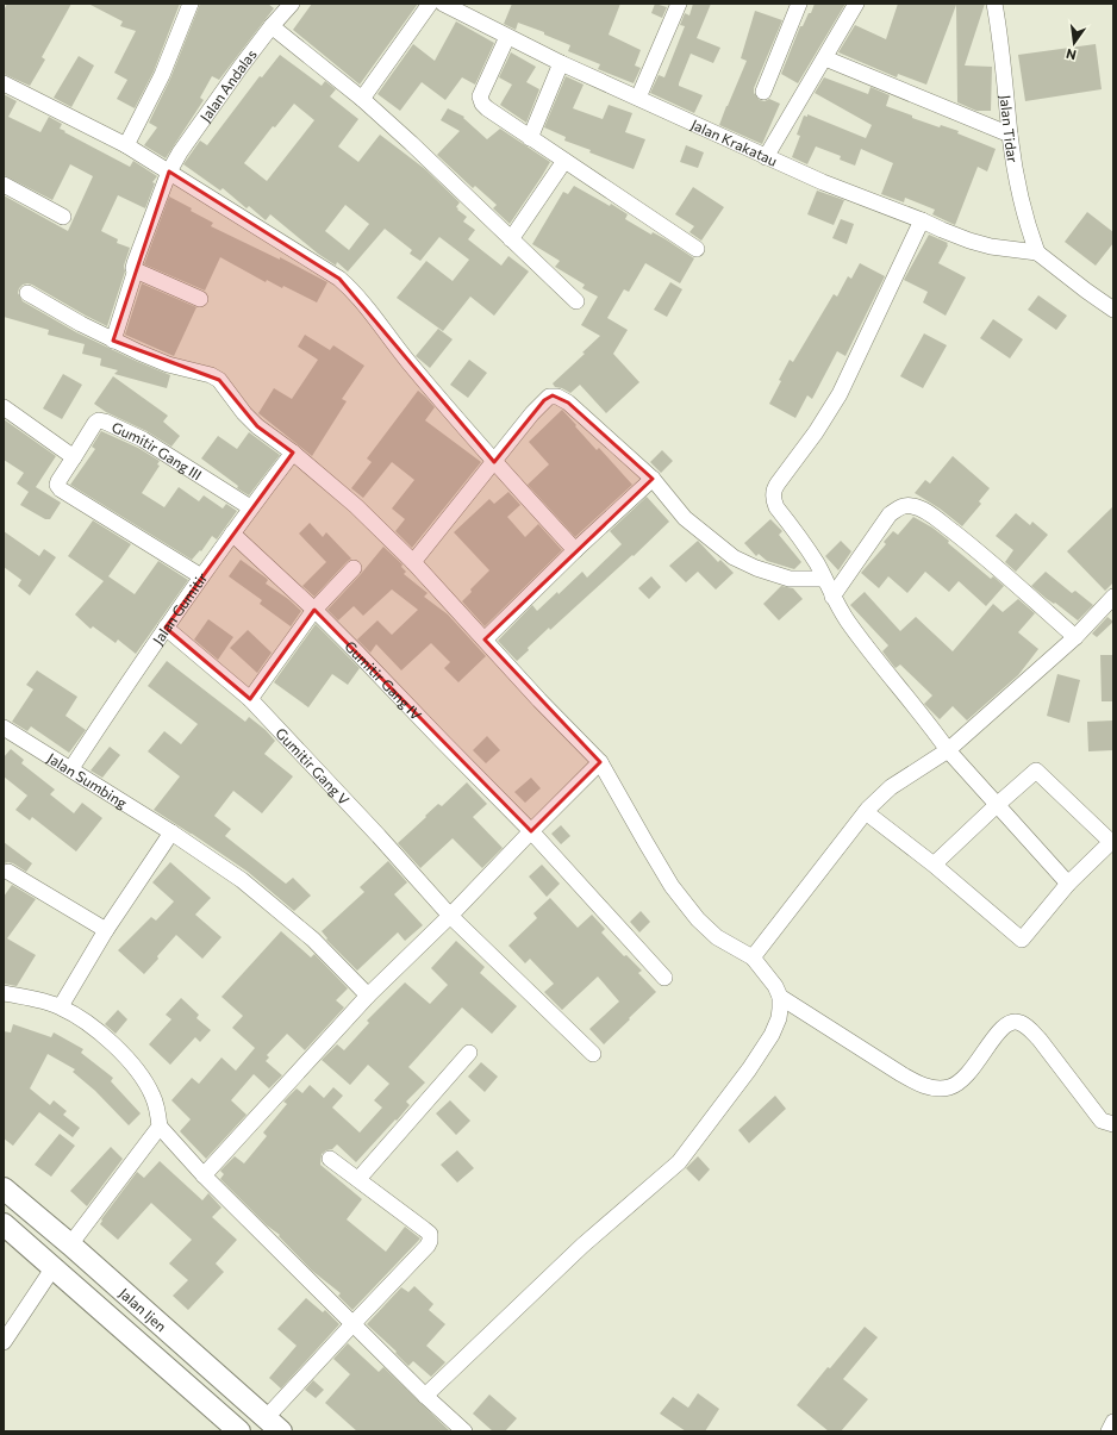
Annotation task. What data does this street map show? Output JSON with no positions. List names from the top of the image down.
{
  "streets": {
    "street": [
      "Jalan Andalas",
      "Jalan Tidar",
      "Jalan Krakatau",
      "Gumitir Gang III",
      "Jalan Gumitir",
      "Gumitir Gang IV",
      "Gumitir Gang V",
      "Jalan Sumbing",
      "Jalan Ijen"
    ]
  },
  "crossings": [
    ["Jalan Tidar", "Jalan Krakatau"],
    ["Gumitir Gang III", "Jalan Gumitir"],
    ["Jalan Gumitir", "Gumitir Gang IV"],
    ["Jalan Gumitir", "Gumitir Gang V"],
    ["Jalan Gumitir", "Jalan Sumbing"]
  ],
  "north": "bottom"
}
